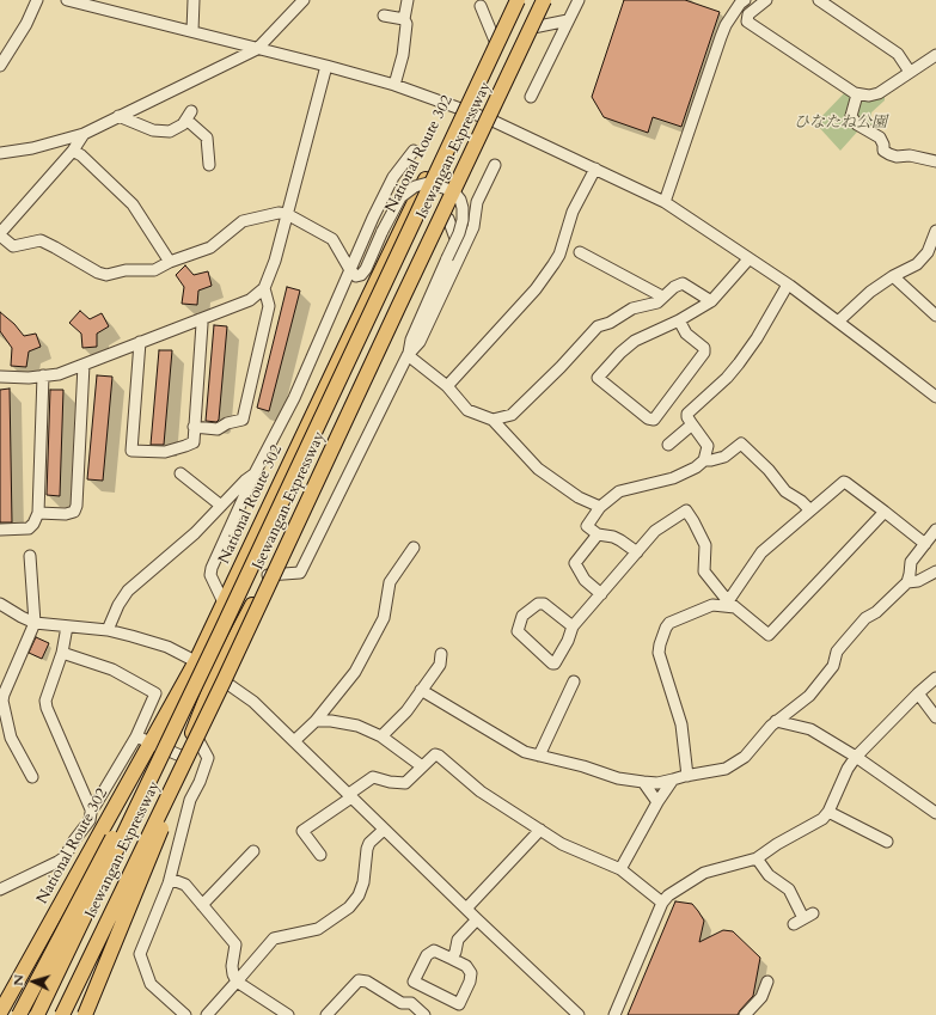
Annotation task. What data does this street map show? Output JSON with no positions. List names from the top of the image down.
{
  "streets": {
    "highway": ["Isewangan Expressway", "National Route 302"]
  },
  "crossings": [
    ["Isewangan Expressway", "National Route 302"]
  ],
  "parks": ["ひなたね公園"],
  "north": "left"
}
